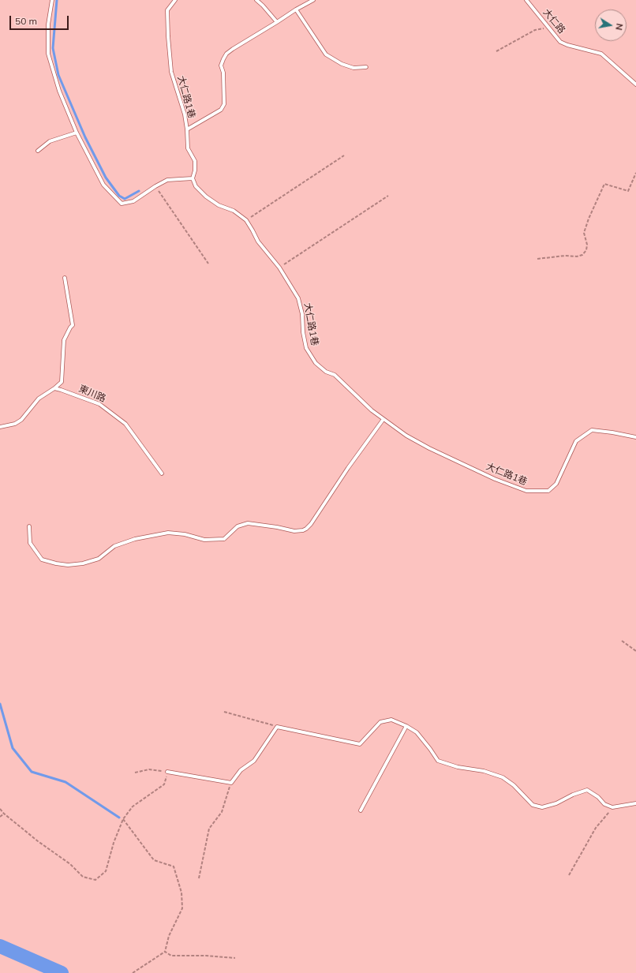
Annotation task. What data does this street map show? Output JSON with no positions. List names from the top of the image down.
{
  "streets": {
    "lane": ["大仁路", "大仁路1巷", "東川路"]
  },
  "scale_bar": "50 m",
  "north": "right"
}
